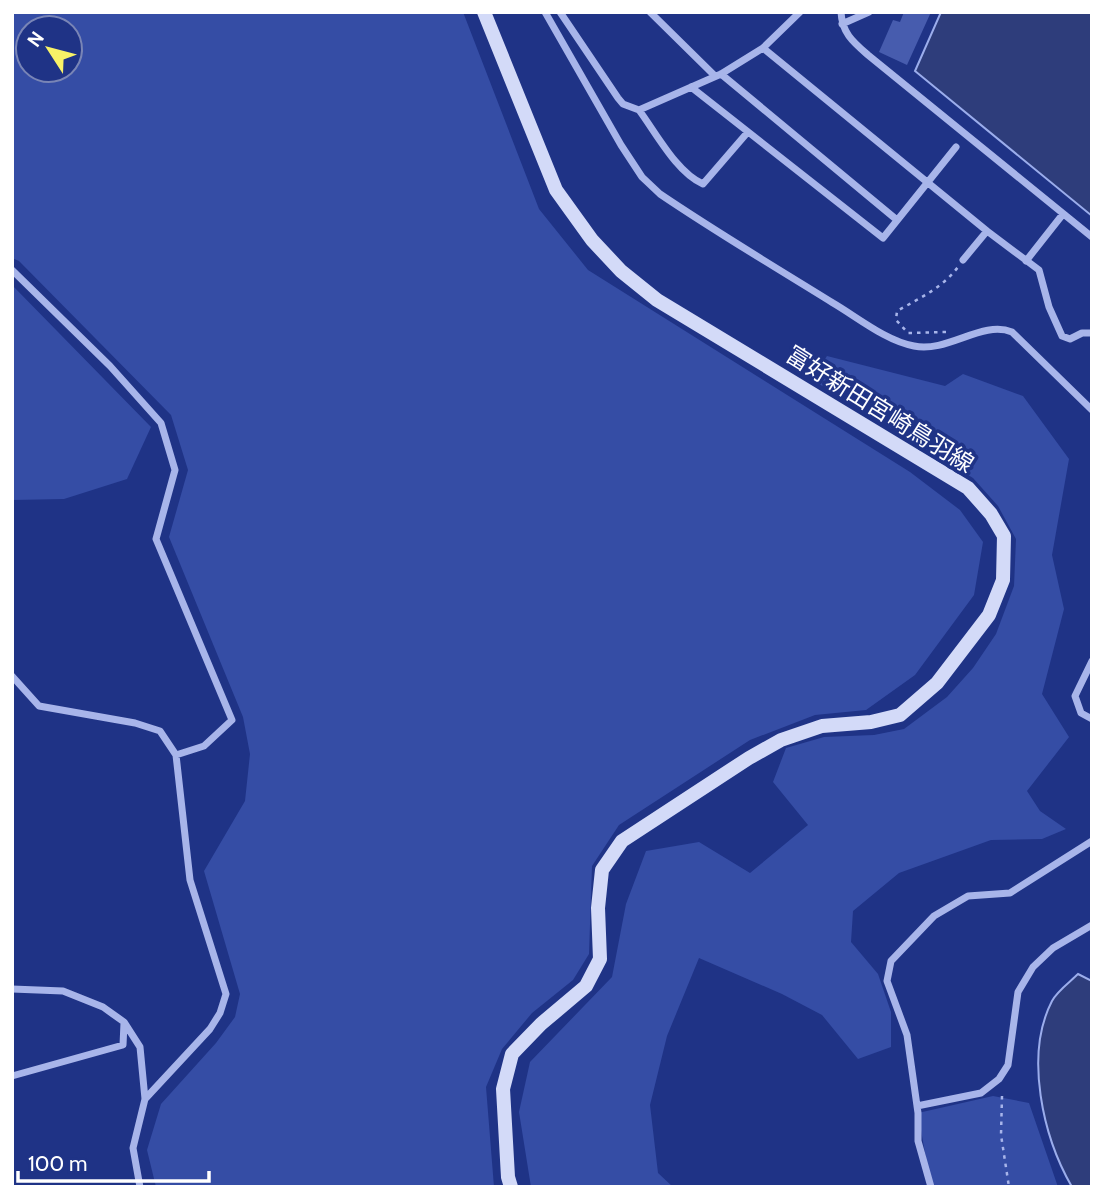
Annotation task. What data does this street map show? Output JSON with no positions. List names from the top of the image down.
{
  "streets": {
    "main road": ["富好新田宮崎鳥羽線"]
  },
  "scale_bar": "100 m",
  "north": "top left"
}
